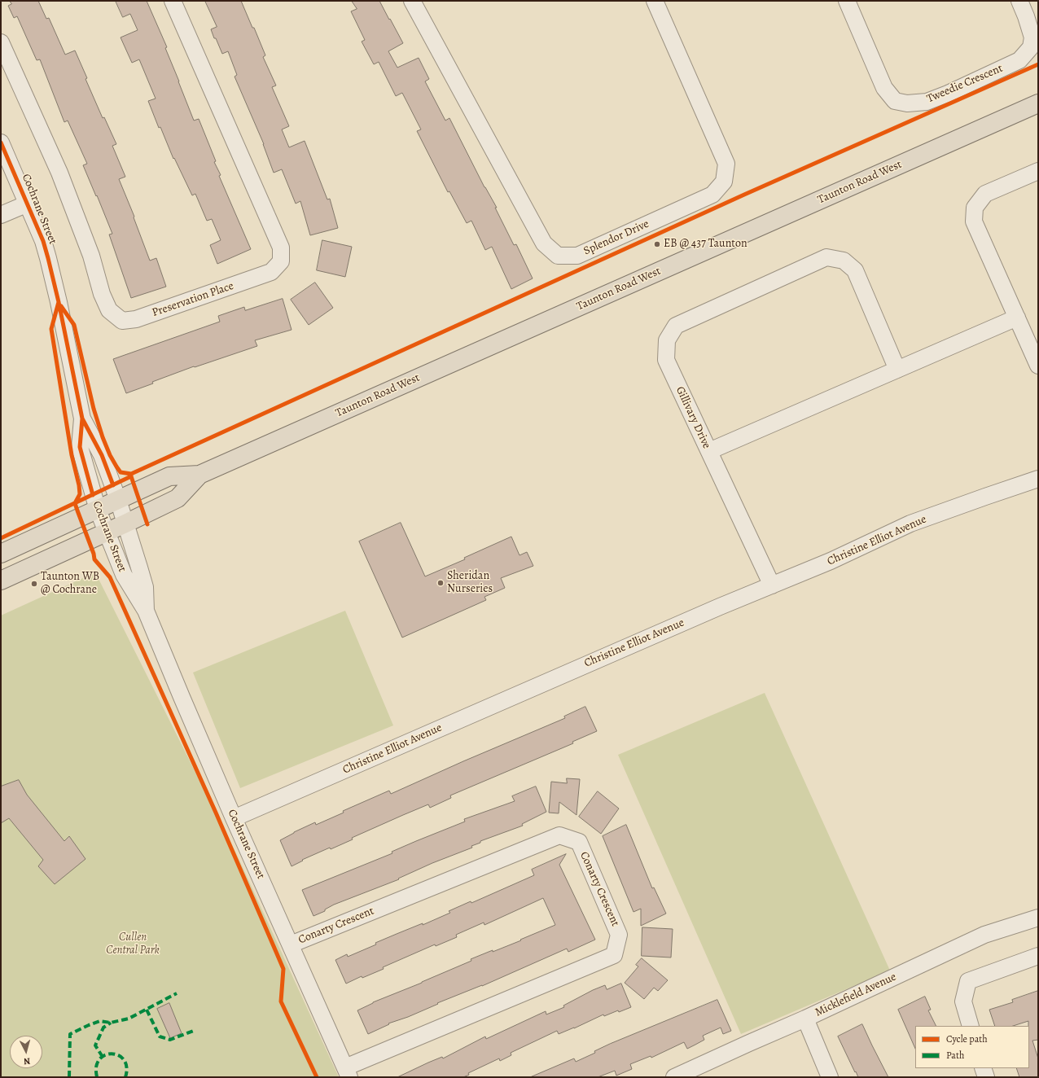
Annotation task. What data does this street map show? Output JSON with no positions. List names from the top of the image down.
{
  "streets": {
    "main road": ["Taunton Road West"],
    "street": [
      "Tweedie Crescent",
      "Cochrane Street",
      "Splendor Drive",
      "Preservation Place",
      "Gillivary Drive",
      "Christine Elliot Avenue",
      "Conarty Crescent",
      "Micklefield Avenue"
    ]
  },
  "crossings": [
    ["Taunton Road West", "Cochrane Street"],
    ["Cochrane Street", "Christine Elliot Avenue"],
    ["Cochrane Street", "Conarty Crescent"],
    ["Gillivary Drive", "Christine Elliot Avenue"]
  ],
  "parks": ["Cullen Central Park"],
  "places": ["EB @ 437 Taunton", "Sheridan Nurseries", "Taunton WB @ Cochrane"],
  "legend": ["Cycle path", "Path"],
  "north": "bottom"
}
